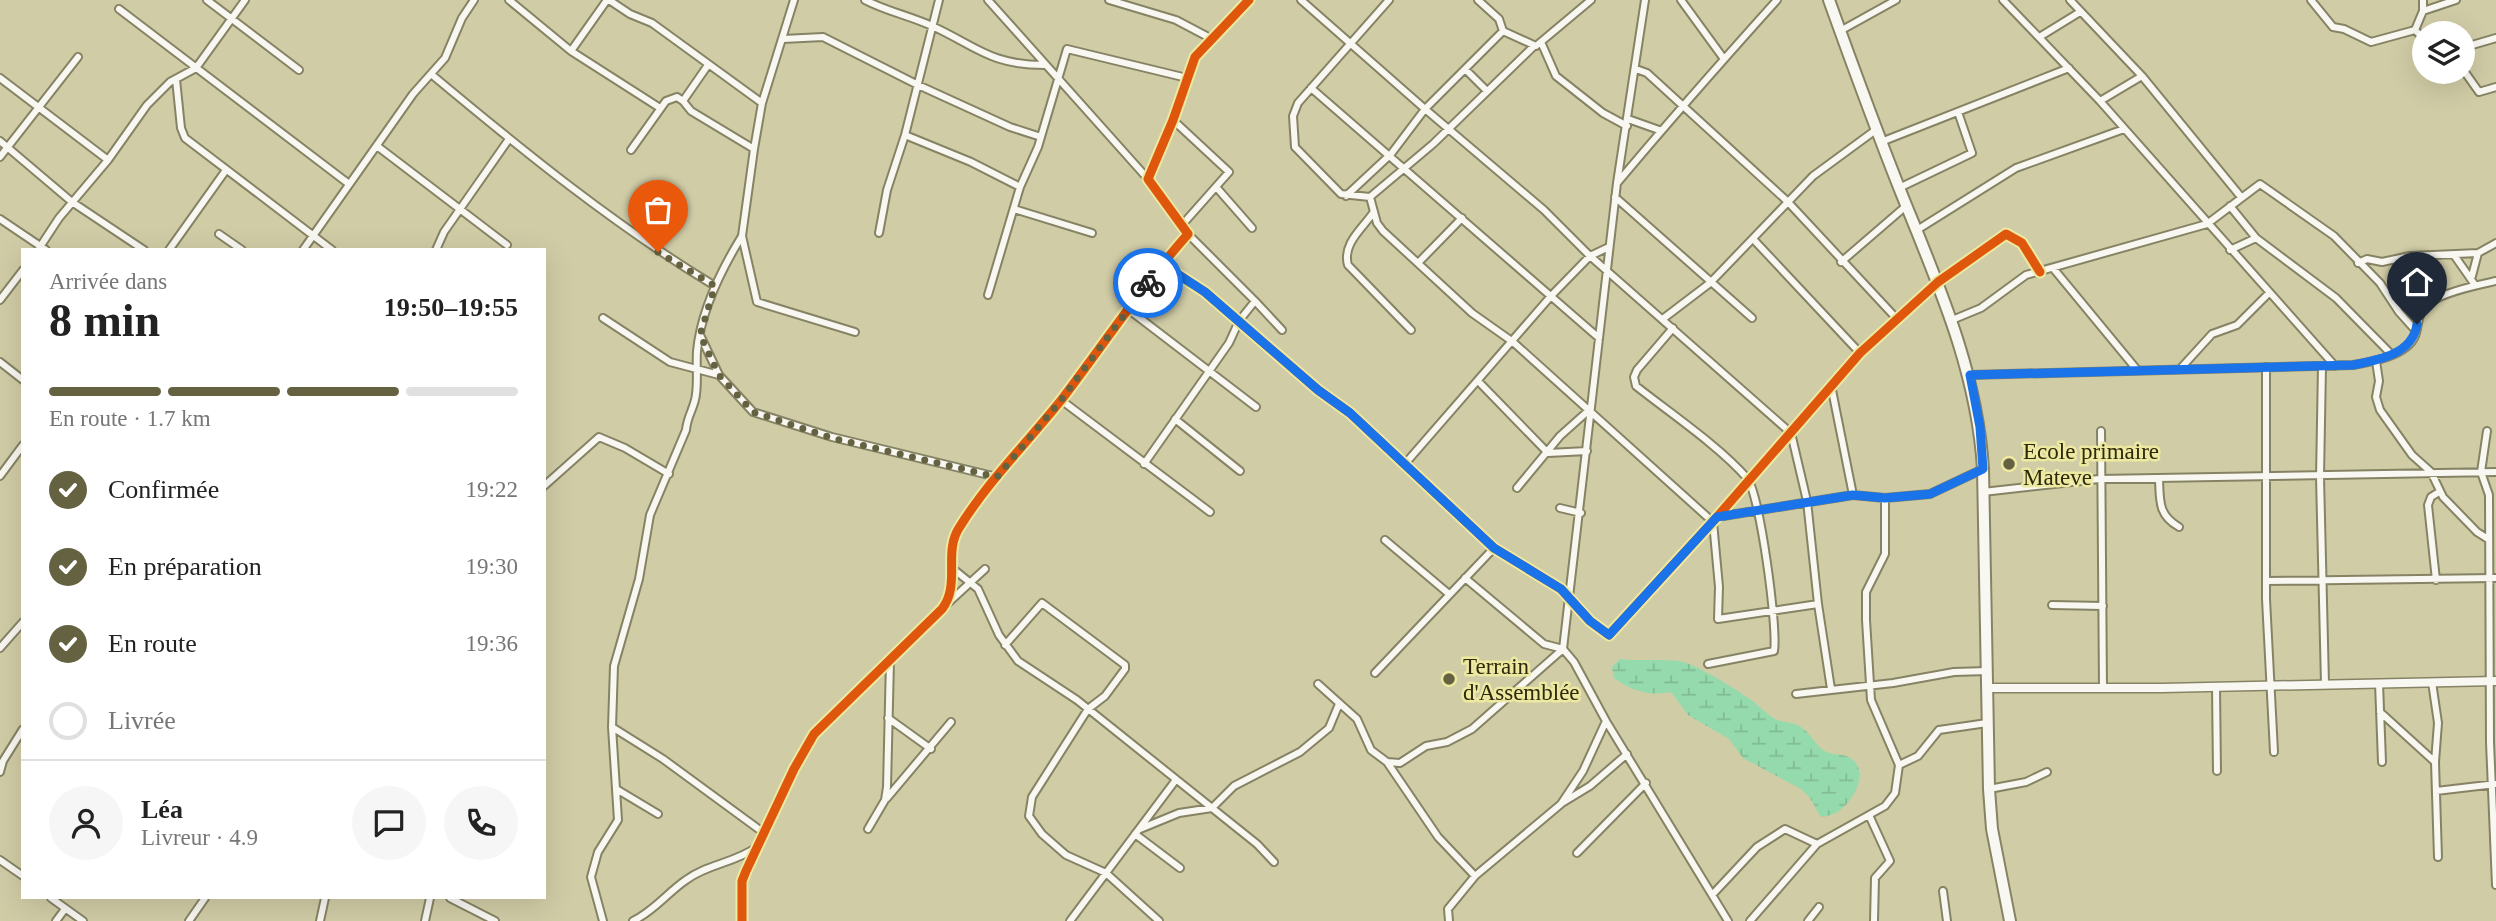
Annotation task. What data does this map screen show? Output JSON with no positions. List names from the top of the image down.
{
  "places": ["Ecole primaire Mateve", "Terrain d'Assemblée"],
  "page": {
    "heading": ["8 min", "Arrivée dans", "19:50–19:55"],
    "panel": ["Léa", "Livreur · 4.9"],
    "bar": "En route · 1.7 km",
    "list": [
      ["Confirmée", "19:22"],
      ["En préparation", "19:30"],
      ["En route", "19:36"],
      "Livrée"
    ]
  }
}
